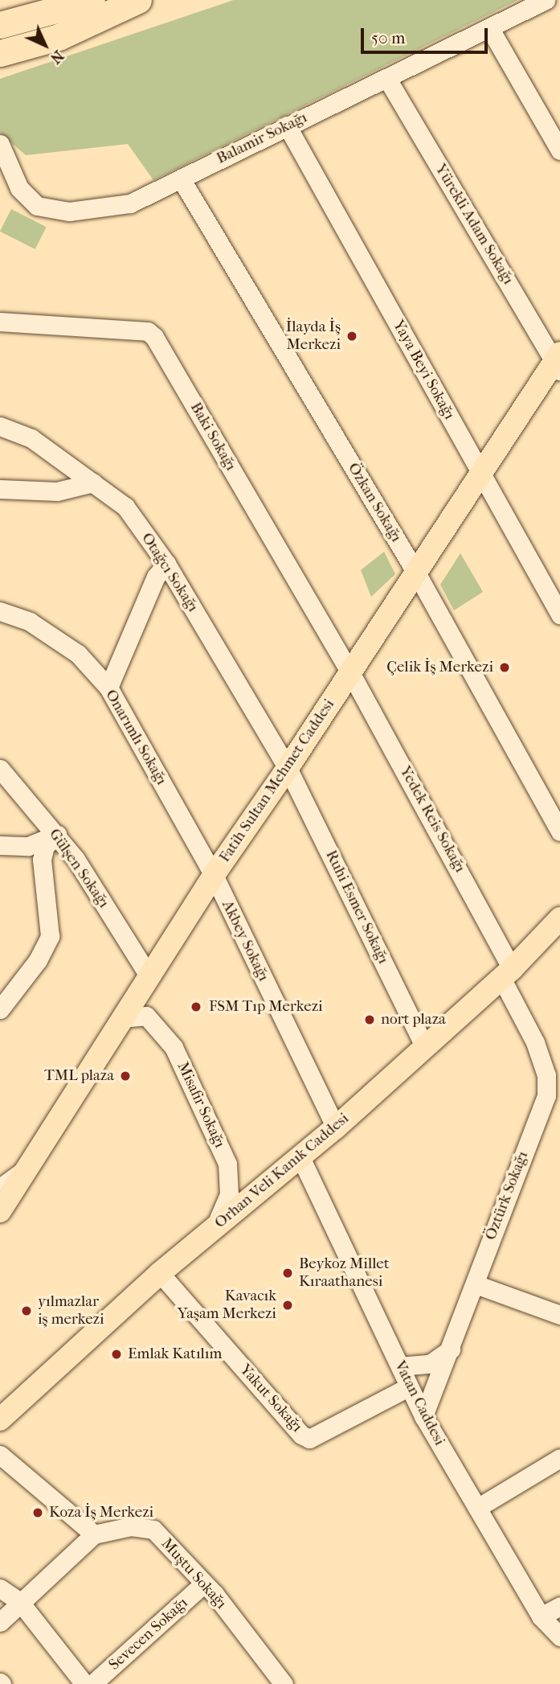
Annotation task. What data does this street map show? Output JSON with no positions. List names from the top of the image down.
{
  "streets": {
    "main road": ["Fatih Sultan Mehmet Caddesi", "Orhan Veli Kanık Caddesi"],
    "street": [
      "Balamir Sokağı",
      "Yürekli Adam Sokağı",
      "Yaya Beyi Sokağı",
      "Baki Sokağı",
      "Özkan Sokağı",
      "Otağcı Sokağı",
      "Onarımlı Sokağı",
      "Yedek Reis Sokağı",
      "Gülşen Sokağı",
      "Ruhi Esmer Sokağı",
      "Akbey Sokağı",
      "Misafir Sokağı",
      "Öztürk Sokağı",
      "Yakut Sokağı",
      "Vatan Caddesi",
      "Muştu Sokağı",
      "Sevecen Sokağı"
    ]
  },
  "crossings": [
    ["Balamir Sokağı", "Yürekli Adam Sokağı"],
    ["Balamir Sokağı", "Yaya Beyi Sokağı"],
    ["Balamir Sokağı", "Özkan Sokağı"],
    ["Yürekli Adam Sokağı", "Fatih Sultan Mehmet Caddesi"],
    ["Yaya Beyi Sokağı", "Fatih Sultan Mehmet Caddesi"],
    ["Baki Sokağı", "Fatih Sultan Mehmet Caddesi"],
    ["Baki Sokağı", "Yedek Reis Sokağı"],
    ["Özkan Sokağı", "Fatih Sultan Mehmet Caddesi"],
    ["Otağcı Sokağı", "Fatih Sultan Mehmet Caddesi"],
    ["Otağcı Sokağı", "Ruhi Esmer Sokağı"],
    ["Onarımlı Sokağı", "Fatih Sultan Mehmet Caddesi"],
    ["Onarımlı Sokağı", "Akbey Sokağı"],
    ["Fatih Sultan Mehmet Caddesi", "Yedek Reis Sokağı"],
    ["Fatih Sultan Mehmet Caddesi", "Gülşen Sokağı"],
    ["Fatih Sultan Mehmet Caddesi", "Ruhi Esmer Sokağı"],
    ["Fatih Sultan Mehmet Caddesi", "Akbey Sokağı"],
    ["Fatih Sultan Mehmet Caddesi", "Misafir Sokağı"],
    ["Yedek Reis Sokağı", "Orhan Veli Kanık Caddesi"],
    ["Yedek Reis Sokağı", "Öztürk Sokağı"],
    ["Ruhi Esmer Sokağı", "Orhan Veli Kanık Caddesi"],
    ["Akbey Sokağı", "Orhan Veli Kanık Caddesi"],
    ["Misafir Sokağı", "Orhan Veli Kanık Caddesi"],
    ["Orhan Veli Kanık Caddesi", "Öztürk Sokağı"],
    ["Orhan Veli Kanık Caddesi", "Yakut Sokağı"],
    ["Orhan Veli Kanık Caddesi", "Vatan Caddesi"],
    ["Öztürk Sokağı", "Vatan Caddesi"],
    ["Yakut Sokağı", "Vatan Caddesi"],
    ["Muştu Sokağı", "Sevecen Sokağı"]
  ],
  "places": [
    "İlayda İş Merkezi",
    "Çelik İş Merkezi",
    "FSM Tıp Merkezi",
    "nort plaza",
    "TML plaza",
    "Beykoz Millet Kıraathanesi",
    "Kavacık Yaşam Merkezi",
    "yılmazlar iş merkezi",
    "Emlak Katılım",
    "Koza İş Merkezi"
  ],
  "scale_bar": "50 m",
  "north": "bottom right"
}
